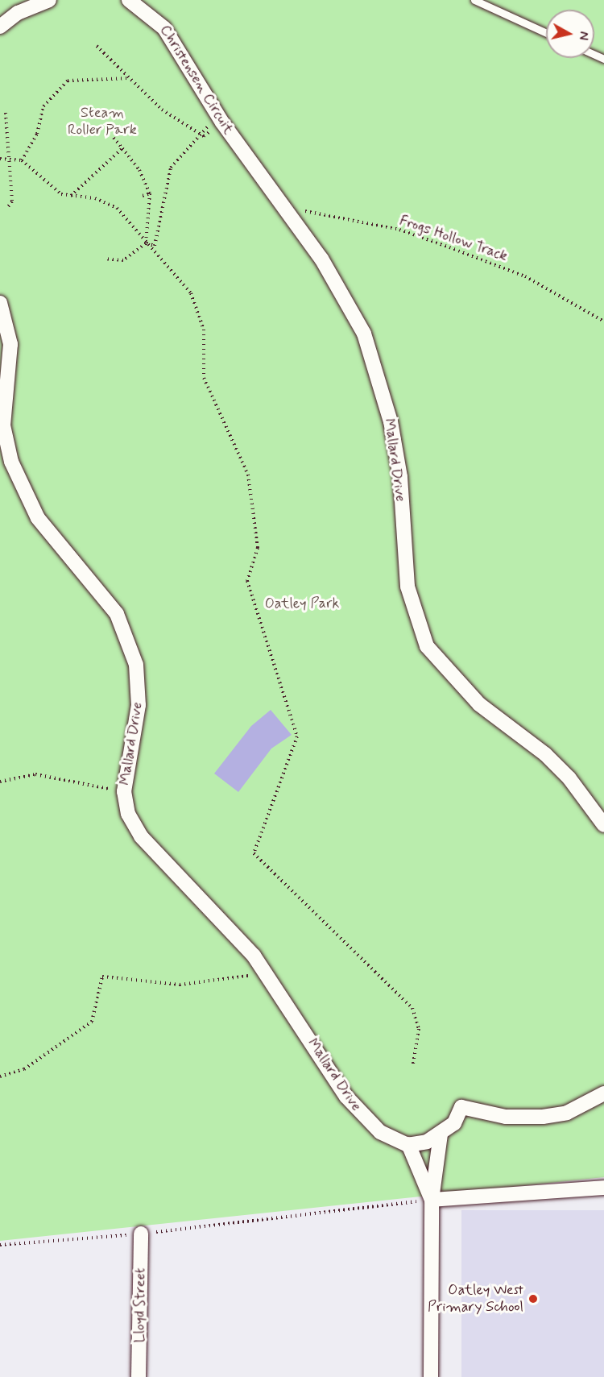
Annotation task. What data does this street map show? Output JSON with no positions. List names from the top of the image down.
{
  "streets": {
    "street": ["Christensen Circuit", "Mallard Drive", "Lloyd Street"],
    "path": ["Frogs Hollow Track"]
  },
  "crossings": [
    ["Christensen Circuit", "Mallard Drive"],
    ["Frogs Hollow Track", "Mallard Drive"]
  ],
  "parks": ["Steam Roller Park", "Oatley Park"],
  "places": ["Oatley West Primary School"],
  "north": "right"
}
